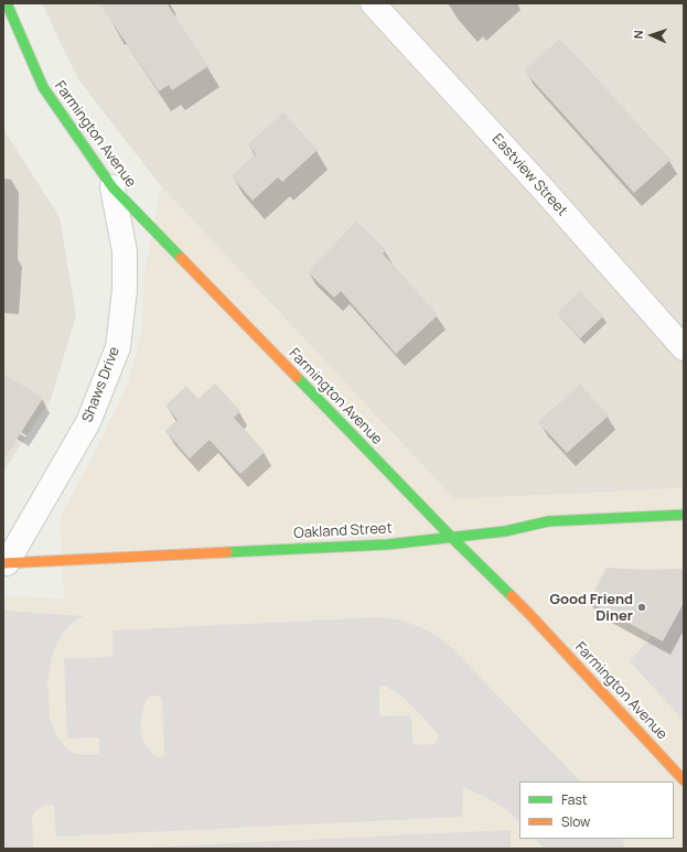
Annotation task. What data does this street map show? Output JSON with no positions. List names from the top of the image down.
{
  "streets": {
    "main road": ["Farmington Avenue", "Oakland Street"],
    "street": ["Eastview Street", "Shaws Drive"]
  },
  "crossings": [
    ["Farmington Avenue", "Shaws Drive"],
    ["Farmington Avenue", "Oakland Street"],
    ["Shaws Drive", "Oakland Street"]
  ],
  "places": ["Good Friend Diner"],
  "legend": ["Fast", "Slow"],
  "north": "left"
}
